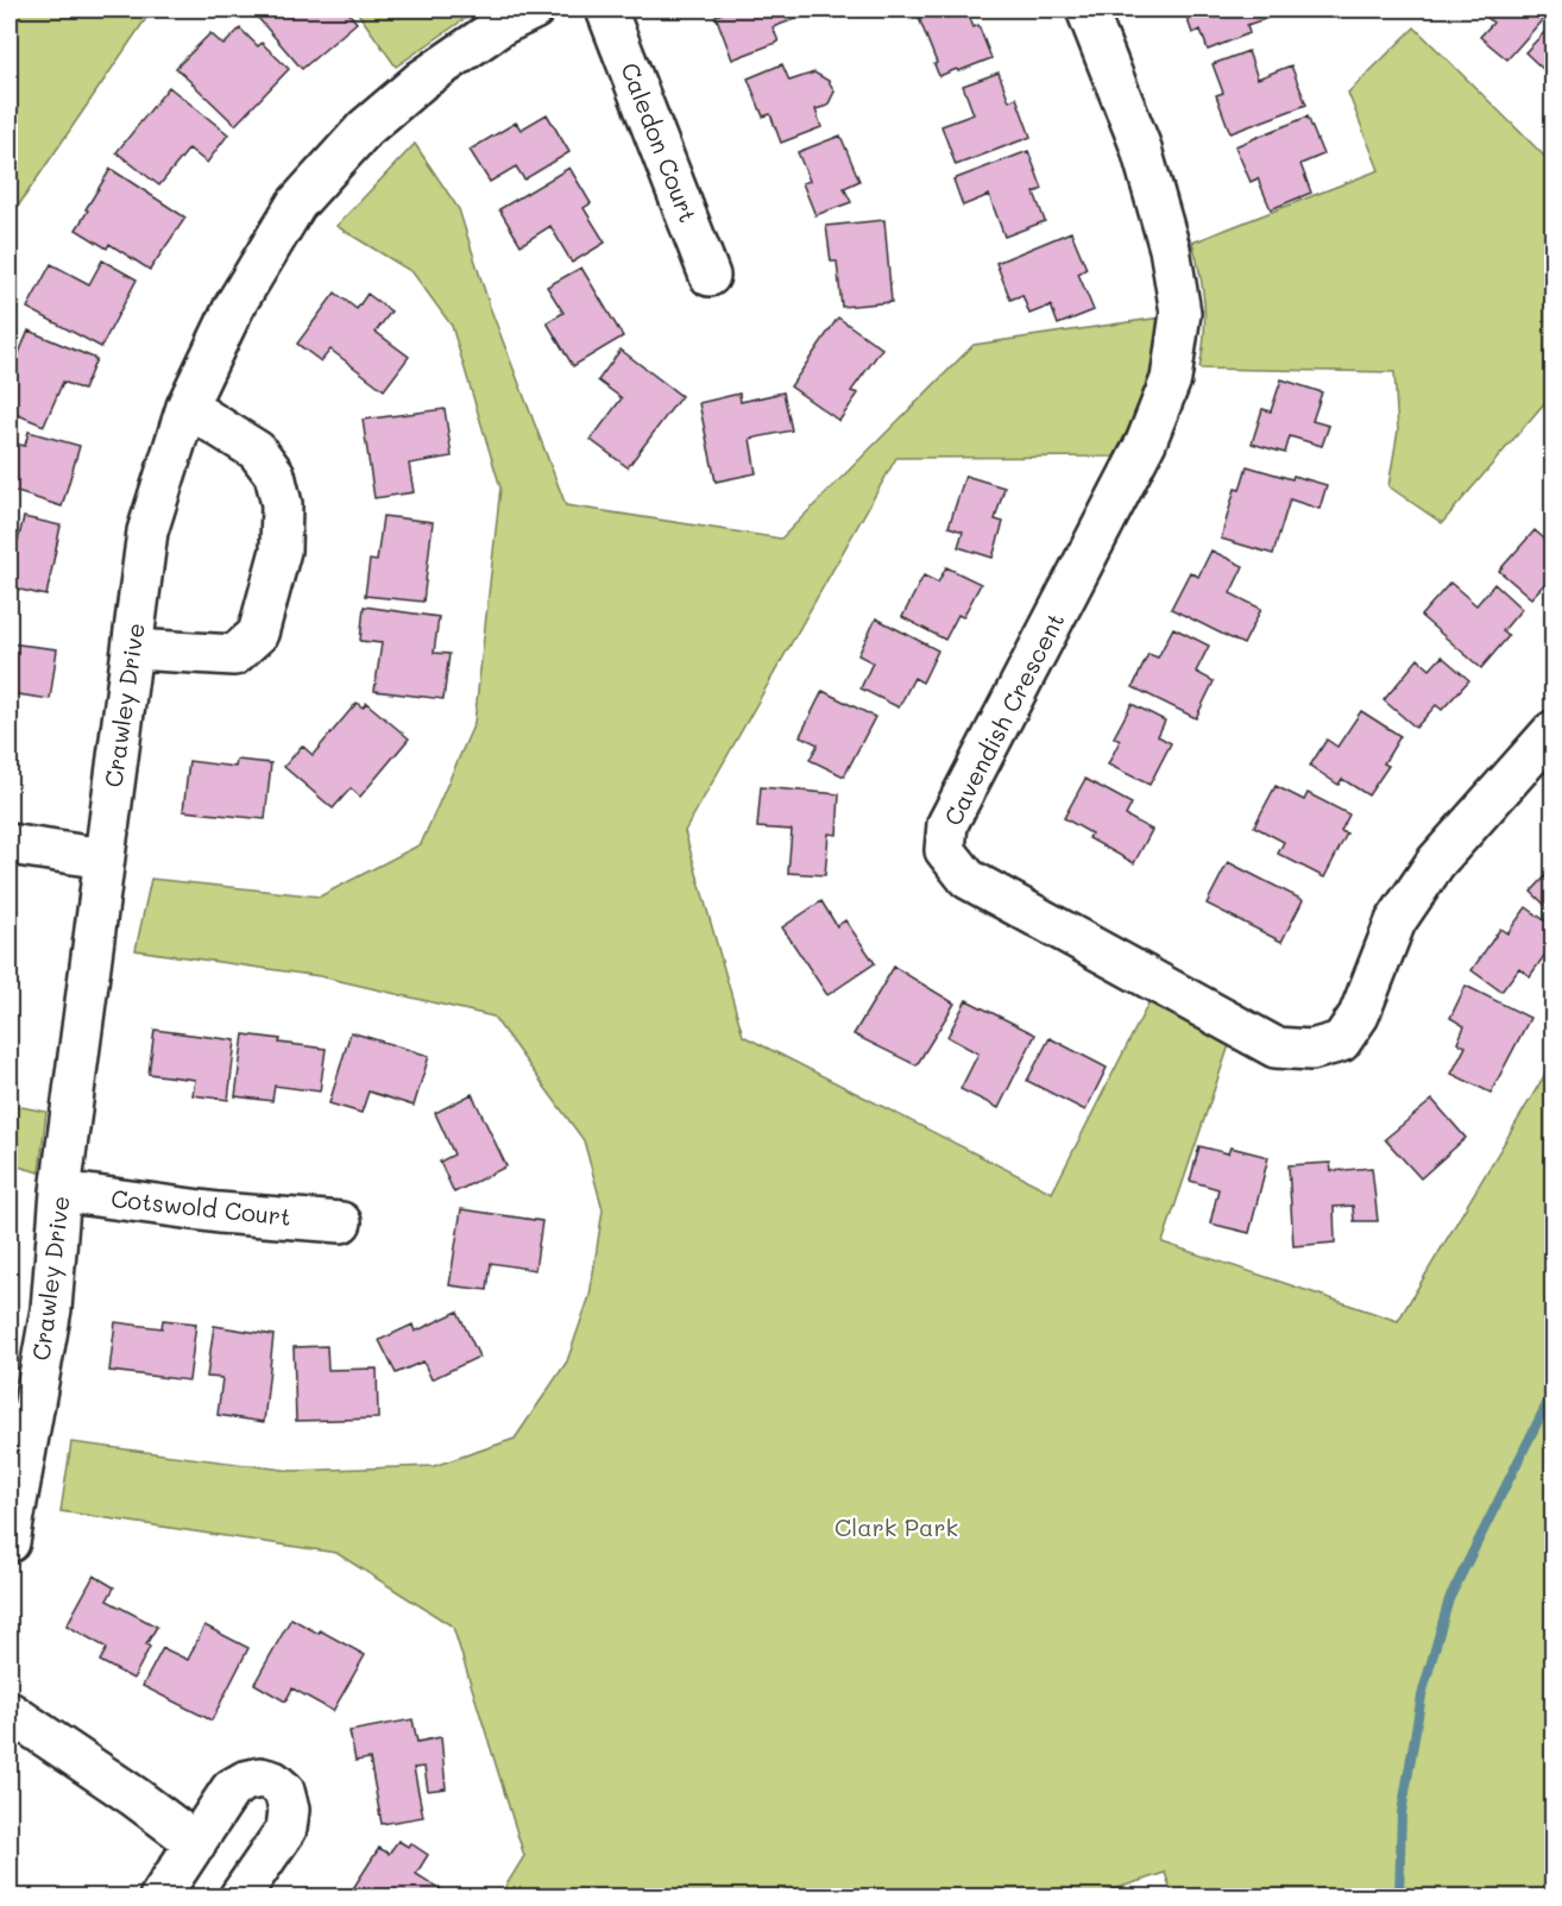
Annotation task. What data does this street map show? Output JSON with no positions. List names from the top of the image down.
{
  "streets": {
    "street": [
      "Caledon Court",
      "Crawley Drive",
      "Cavendish Crescent",
      "Cotswold Court"
    ]
  },
  "crossings": [
    ["Crawley Drive", "Cotswold Court"]
  ],
  "parks": ["Clark Park"]
}
